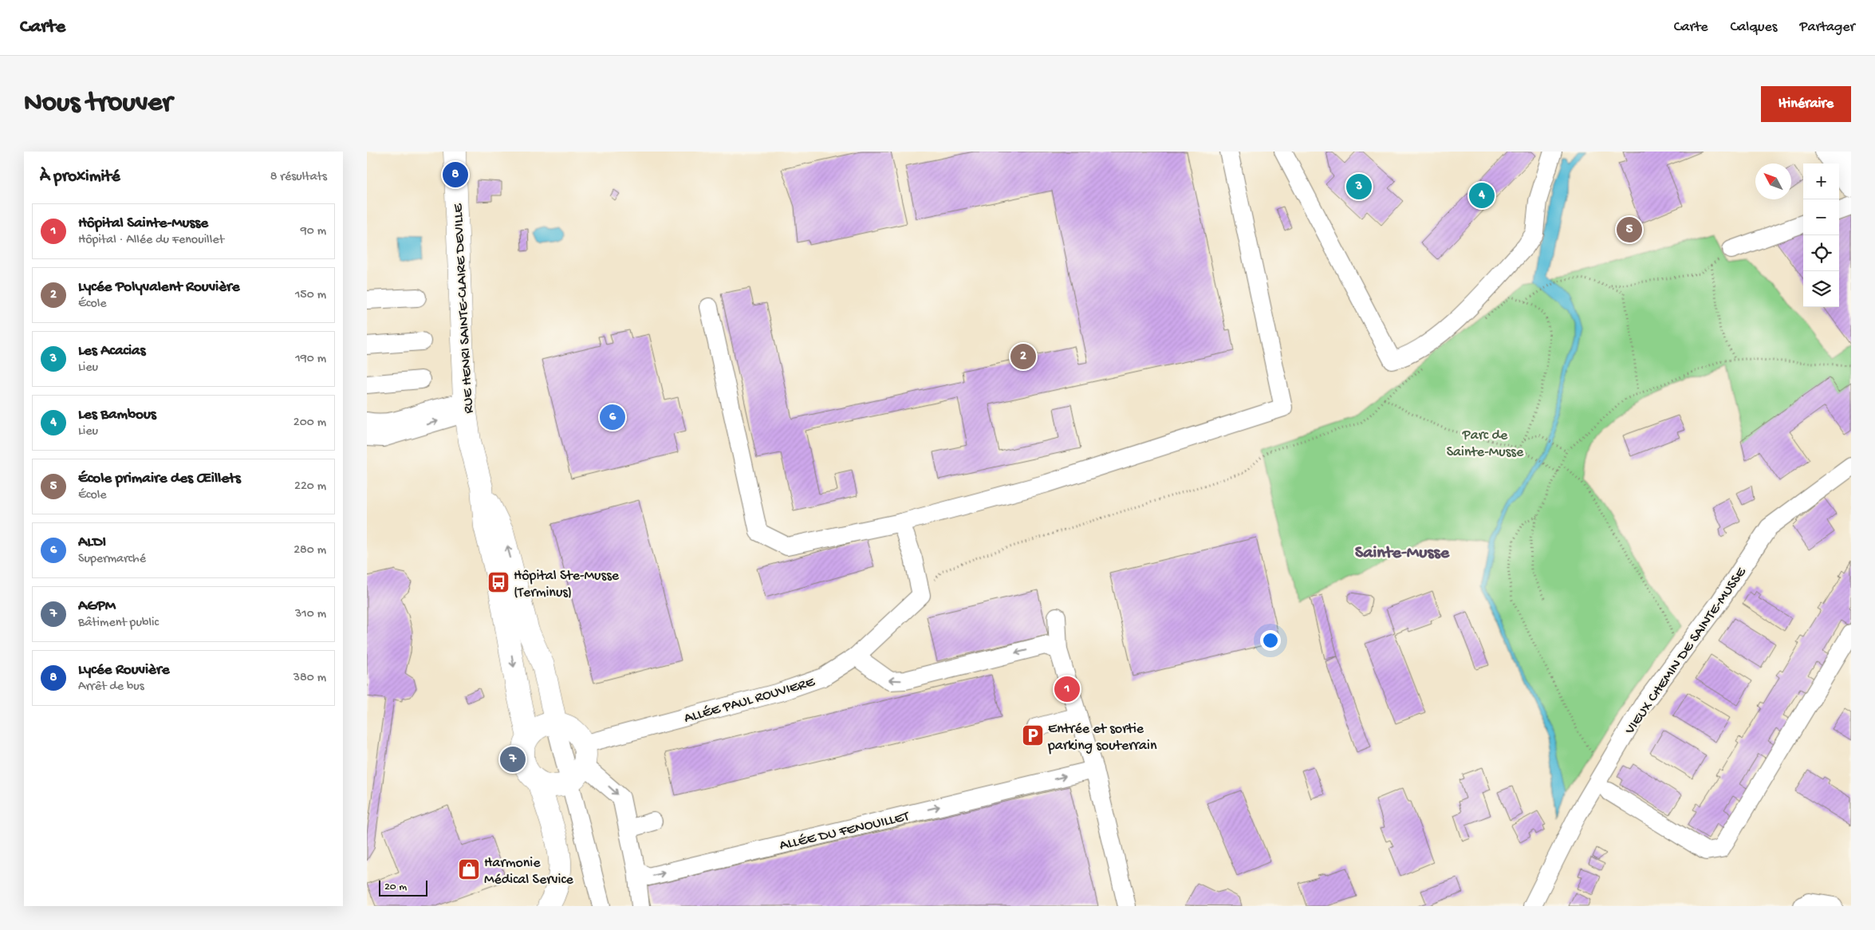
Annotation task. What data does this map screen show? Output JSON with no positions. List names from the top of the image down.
{
  "streets": {
    "main road": ["RUE HENRI SAINTE-CLAIRE DEVILLE"],
    "street": ["VIEUX CHEMIN DE SAINTE-MUSSE", "ALLÉE PAUL ROUVIERE", "ALLÉE DU FENOUILLET"]
  },
  "districts": ["Sainte-Musse"],
  "parks": ["Parc de Sainte-Musse"],
  "places": {
    "bus stop": ["Hôpital Ste-Musse (Terminus)"],
    "parking": ["Entrée et sortie parking souterrain"],
    "shop": ["Harmonie Médical Service"]
  },
  "scale_bar": "20 m",
  "north": "top left",
  "page": {
    "header": "Carte",
    "nav": ["Carte", "Calques", "Partager"],
    "buttons": "Itinéraire",
    "title": "Nous trouver",
    "heading": ["À proximité", "8 résultats"],
    "pins": [
      "8",
      "3",
      "4",
      "5",
      "2",
      "6",
      "1",
      "7"
    ],
    "map_buttons": ["+", "−"],
    "list": [
      {
        "mark": "1",
        "name": "Hôpital Sainte-Musse",
        "note": "Hôpital · Allée du Fenouillet",
        "value": "90 m"
      },
      {
        "mark": "2",
        "name": "Lycée Polyvalent Rouvière",
        "note": "École",
        "value": "150 m"
      },
      {
        "mark": "3",
        "name": "Les Acacias",
        "note": "Lieu",
        "value": "190 m"
      },
      {
        "mark": "4",
        "name": "Les Bambous",
        "note": "Lieu",
        "value": "200 m"
      },
      {
        "mark": "5",
        "name": "École primaire des Œillets",
        "note": "École",
        "value": "220 m"
      },
      {
        "mark": "6",
        "name": "ALDI",
        "note": "Supermarché",
        "value": "280 m"
      },
      {
        "mark": "7",
        "name": "AGPM",
        "note": "Bâtiment public",
        "value": "310 m"
      },
      {
        "mark": "8",
        "name": "Lycée Rouvière",
        "note": "Arrêt de bus",
        "value": "380 m"
      }
    ],
    "scale": "20 m"
  }
}
